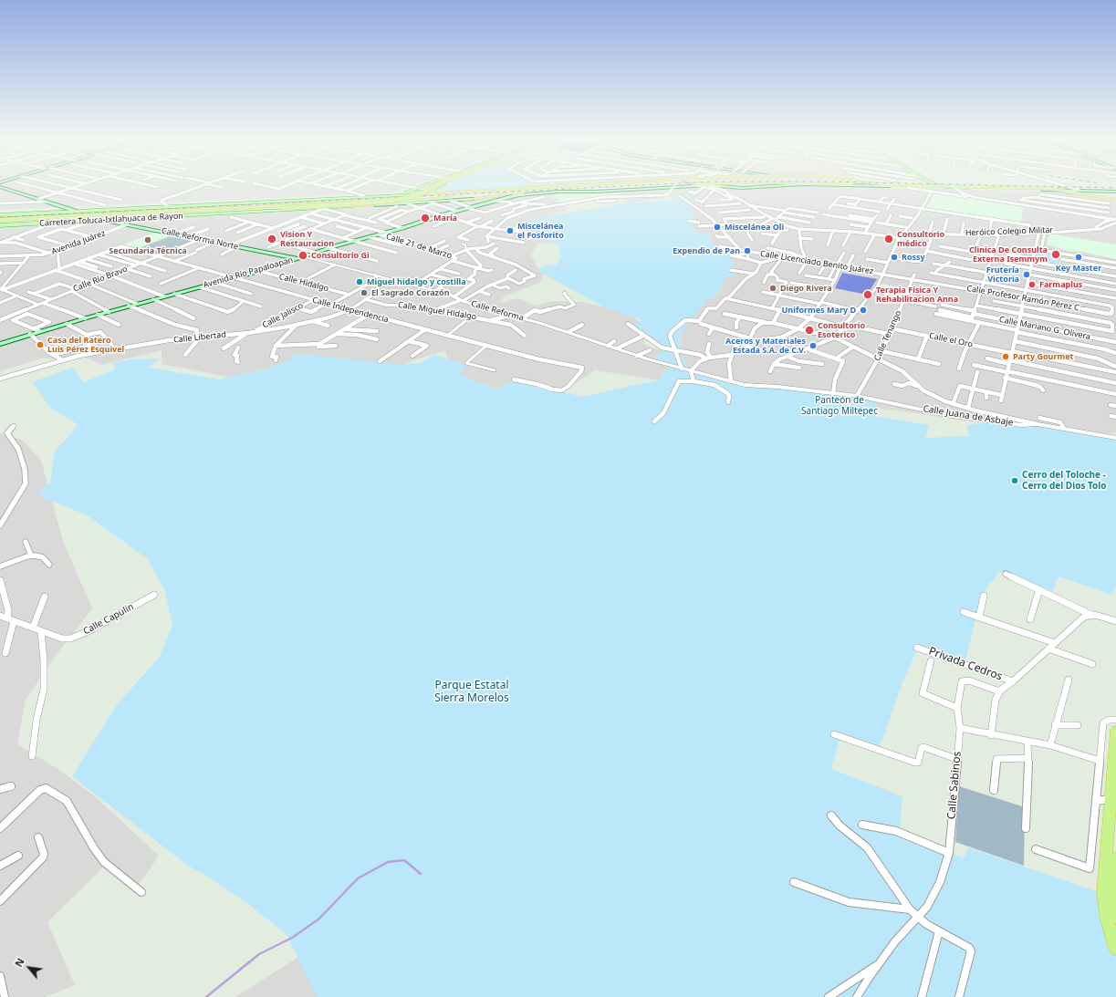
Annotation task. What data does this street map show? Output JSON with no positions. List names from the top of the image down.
{
  "streets": {
    "highway": ["Carretera Toluca-Ixtlahuaca de Rayon"],
    "main road": ["Calle Reforma Norte", "Avenida Río Papaloapan"],
    "street": [
      "Heróico Colegio Militar",
      "Avenida Juárez",
      "Calle 21 de Marzo",
      "Calle Licenciado Benito Juárez",
      "Calle Río Bravo",
      "Calle Hidalgo",
      "Calle Profesor Ramón Pérez C",
      "Calle Independencia",
      "Calle Miguel Hidalgo",
      "Calle Reforma",
      "Calle Jalisco",
      "Calle Mariano G. Olivera",
      "Calle Tenango",
      "Calle Libertad",
      "Calle el Oro",
      "Calle Juana de Asbaje",
      "Calle Capulín",
      "Privada Cedros",
      "Calle Sabinos"
    ]
  },
  "crossings": [
    ["Carretera Toluca-Ixtlahuaca de Rayon", "Calle Reforma Norte"],
    ["Carretera Toluca-Ixtlahuaca de Rayon", "Avenida Río Papaloapan"],
    ["Calle Reforma Norte", "Avenida Juárez"],
    ["Calle Reforma Norte", "Avenida Río Papaloapan"],
    ["Calle Reforma Norte", "Calle Río Bravo"],
    ["Calle 21 de Marzo", "Avenida Río Papaloapan"],
    ["Calle Licenciado Benito Juárez", "Calle Profesor Ramón Pérez C"],
    ["Calle Licenciado Benito Juárez", "Calle Tenango"],
    ["Avenida Río Papaloapan", "Calle Hidalgo"],
    ["Avenida Río Papaloapan", "Calle Independencia"],
    ["Avenida Río Papaloapan", "Calle Reforma"],
    ["Calle Río Bravo", "Calle Independencia"],
    ["Calle Profesor Ramón Pérez C", "Calle Tenango"],
    ["Calle Independencia", "Calle Jalisco"],
    ["Calle Independencia", "Calle Libertad"],
    ["Calle Miguel Hidalgo", "Calle Reforma"],
    ["Calle Miguel Hidalgo", "Calle Libertad"],
    ["Calle Reforma", "Calle Libertad"],
    ["Calle Reforma", "Calle Juana de Asbaje"],
    ["Calle Jalisco", "Calle Libertad"],
    ["Calle Tenango", "Calle el Oro"],
    ["Calle Tenango", "Calle Juana de Asbaje"]
  ],
  "parks": ["Panteón de Santiago Miltepec", "Parque Estatal Sierra Morelos"],
  "places": [
    "María",
    "Miscelánea Oli",
    "Miscelánea el Fosforito",
    "Vision Y Restauracion",
    "Consultorio médico",
    "Secundaria Técnica",
    "Expendio de Pan",
    "Clinica De Consulta Externa Isemmym",
    "Consultorio Gi",
    "Rossy",
    "Key Master",
    "Frutería Victoria",
    "Miguel hidalgo y costilla",
    "Farmaplus",
    "Diego Rivera",
    "El Sagrado Corazón",
    "Terapia Fisica Y Rehabilitacion Anna",
    "Uniformes Mary D",
    "Consultorio Esoterico",
    "Casa del Ratero Luis Pérez Esquivel",
    "Aceros y Materiales Estada S.A. de C.V.",
    "Party Gourmet",
    "Cerro del Toloche - Cerro del Dios Tolo"
  ],
  "north": "top left"
}
